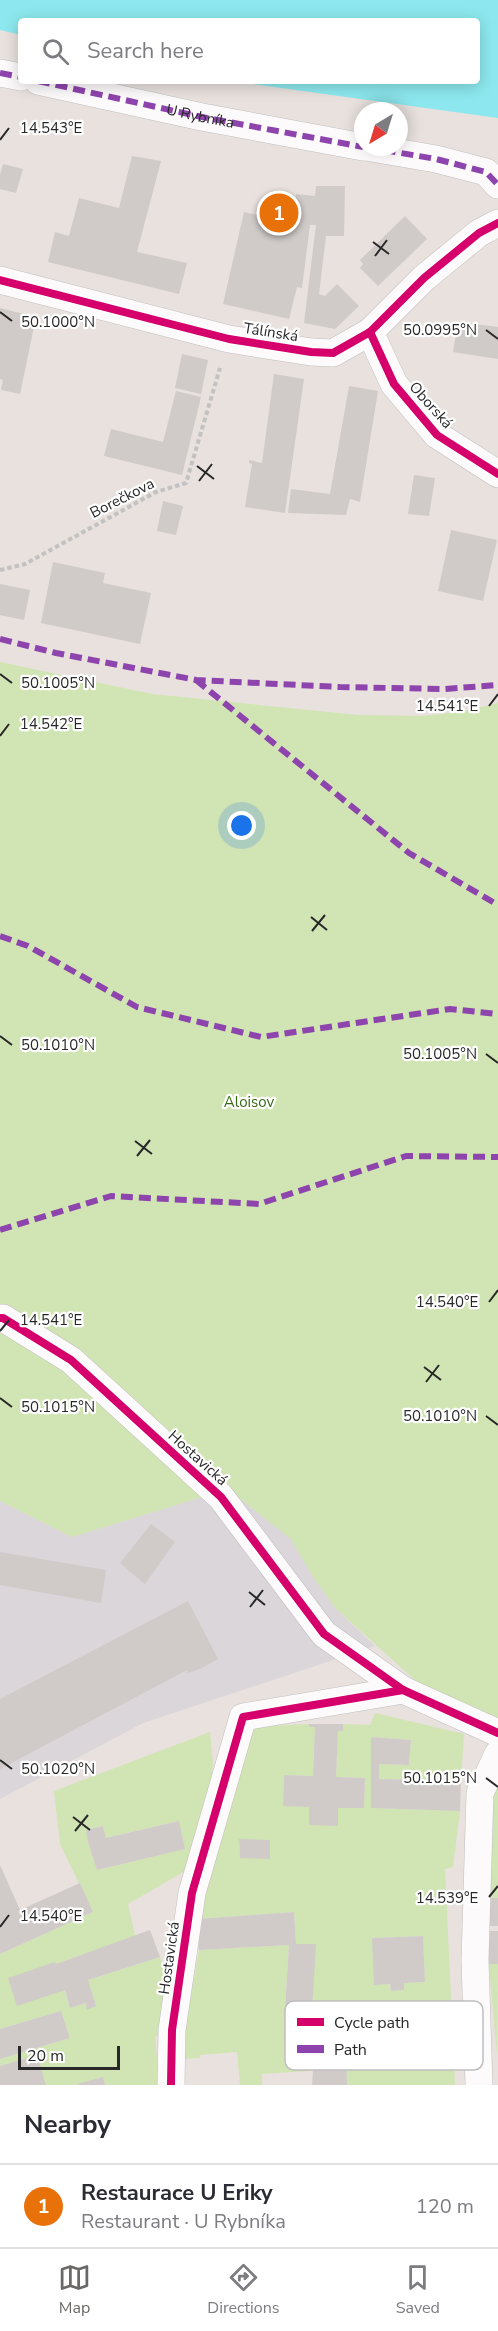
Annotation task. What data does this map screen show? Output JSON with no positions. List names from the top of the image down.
{
  "streets": {
    "street": [
      "U Rybníka",
      "Tálínská",
      "Oborská",
      "Hostavická"
    ],
    "path": ["Borečkova"]
  },
  "crossings": [
    ["Tálínská", "Oborská"],
    ["Tálínská", "Borečkova"]
  ],
  "parks": ["Aloisov"],
  "legend": ["Cycle path", "Path"],
  "scale_bar": "20 m",
  "north": "bottom left",
  "page": {
    "search": "Search here",
    "pins": "1",
    "scale": "20 m",
    "heading": "Nearby",
    "list": [
      {
        "mark": "1",
        "name": "Restaurace U Eriky",
        "note": "Restaurant · U Rybníka",
        "value": "120 m"
      }
    ],
    "nav": ["Map", "Directions", "Saved"]
  },
  "coordinates": [
    "14.543°E",
    "50.1000°N",
    "50.0995°N",
    "50.1005°N",
    "14.541°E",
    "14.542°E",
    "50.1010°N",
    "14.540°E",
    "50.1015°N",
    "50.1020°N",
    "14.539°E"
  ]
}
